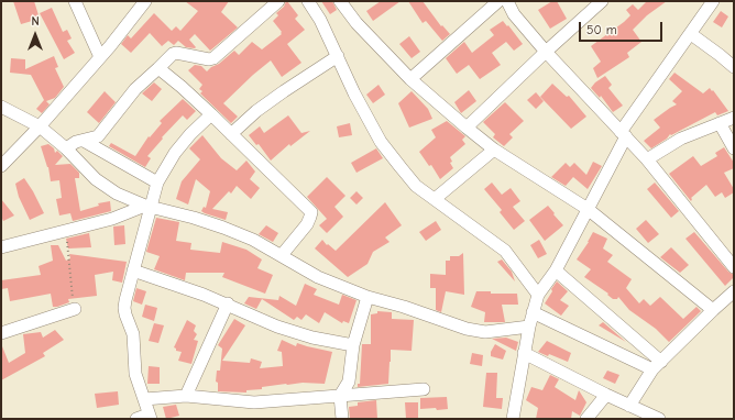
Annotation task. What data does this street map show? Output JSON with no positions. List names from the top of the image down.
{
  "scale_bar": "50 m",
  "north": "top"
}
